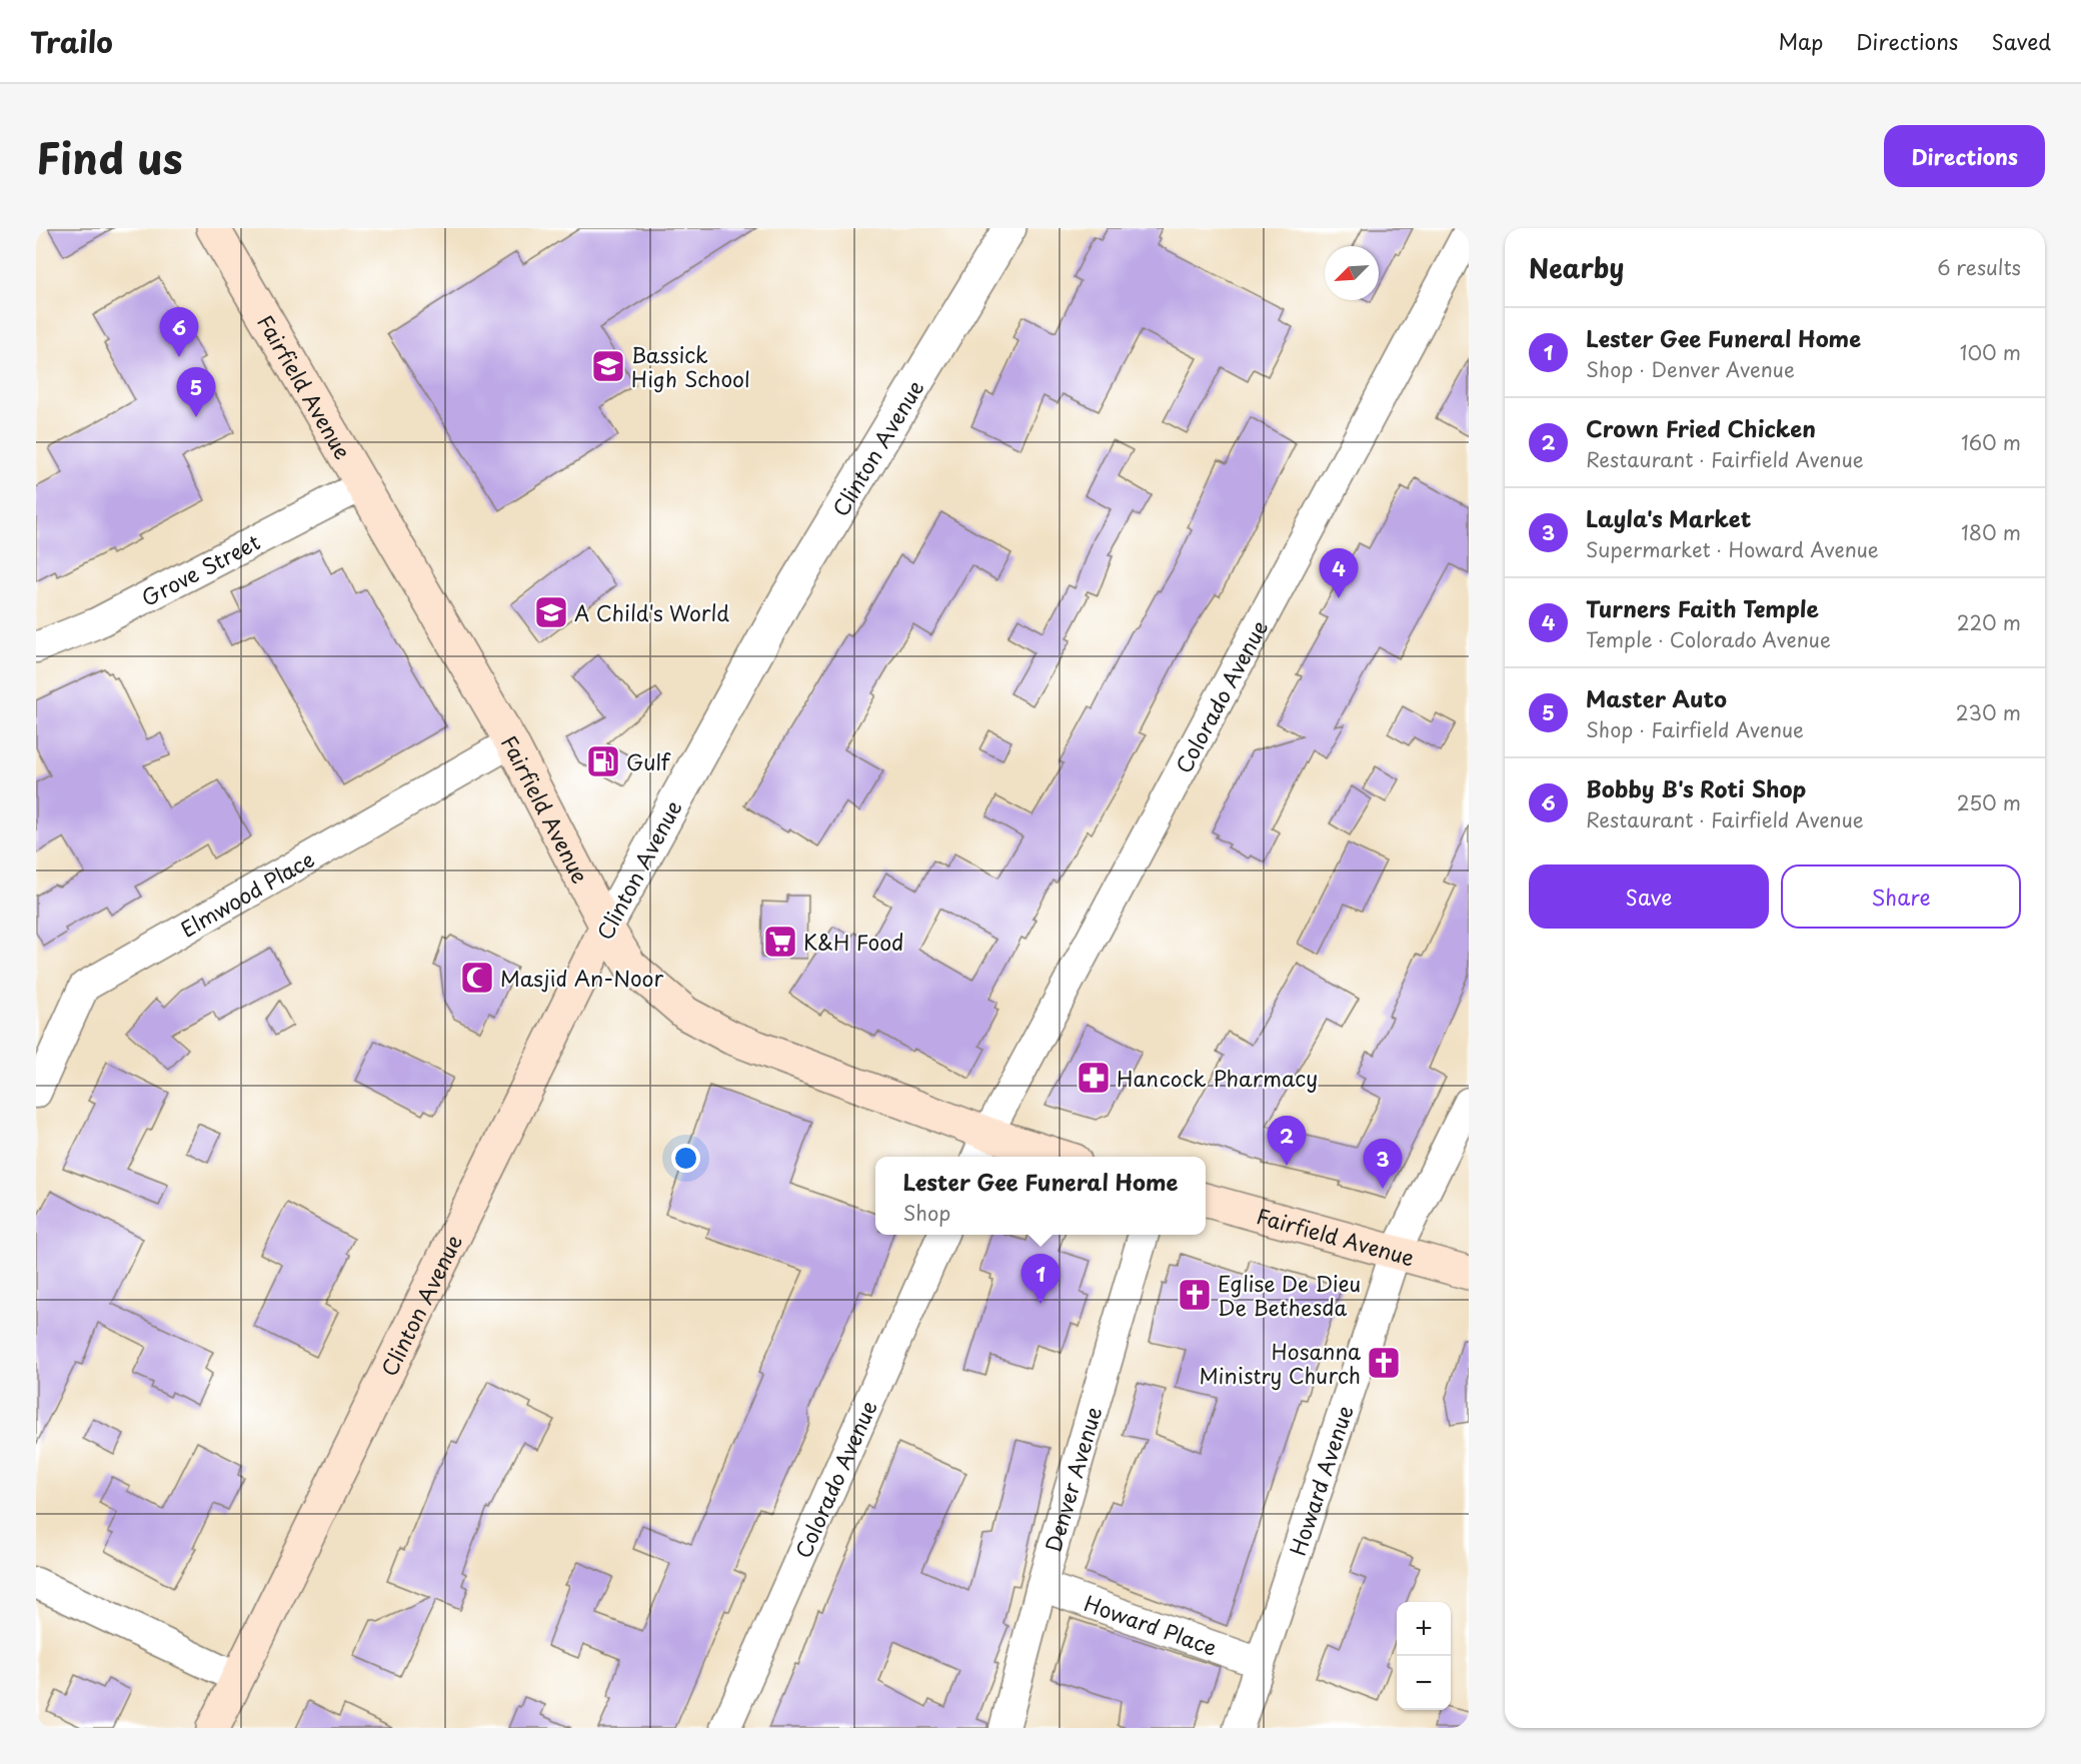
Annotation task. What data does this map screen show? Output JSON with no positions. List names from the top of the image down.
{
  "streets": {
    "main road": ["Fairfield Avenue", "Clinton Avenue"],
    "street": [
      "Grove Street",
      "Colorado Avenue",
      "Elmwood Place",
      "Denver Avenue",
      "Howard Avenue",
      "Howard Place"
    ]
  },
  "crossings": [
    ["Fairfield Avenue", "Clinton Avenue"],
    ["Fairfield Avenue", "Grove Street"],
    ["Fairfield Avenue", "Colorado Avenue"],
    ["Fairfield Avenue", "Elmwood Place"],
    ["Fairfield Avenue", "Howard Avenue"],
    ["Denver Avenue", "Howard Place"],
    ["Howard Avenue", "Howard Place"]
  ],
  "places": {
    "school or university": ["Bassick High School", "A Child's World"],
    "fuel station": ["Gulf"],
    "supermarket": ["K&H Food"],
    "mosque": ["Masjid An-Noor"],
    "pharmacy": ["Hancock Pharmacy"],
    "church": ["Eglise De Dieu De Bethesda", "Hosanna Ministry Church"]
  },
  "north": "bottom left",
  "page": {
    "header": "Trailo",
    "nav": ["Map", "Directions", "Saved"],
    "title": "Find us",
    "buttons": [
      "Directions",
      ["Save", "Share"]
    ],
    "heading": ["Nearby", "6 results"],
    "list": [
      {
        "mark": "1",
        "name": "Lester Gee Funeral Home",
        "note": "Shop · Denver Avenue",
        "value": "100 m"
      },
      {
        "mark": "2",
        "name": "Crown Fried Chicken",
        "note": "Restaurant · Fairfield Avenue",
        "value": "160 m"
      },
      {
        "mark": "3",
        "name": "Layla's Market",
        "note": "Supermarket · Howard Avenue",
        "value": "180 m"
      },
      {
        "mark": "4",
        "name": "Turners Faith Temple",
        "note": "Temple · Colorado Avenue",
        "value": "220 m"
      },
      {
        "mark": "5",
        "name": "Master Auto",
        "note": "Shop · Fairfield Avenue",
        "value": "230 m"
      },
      {
        "mark": "6",
        "name": "Bobby B's Roti Shop",
        "note": "Restaurant · Fairfield Avenue",
        "value": "250 m"
      }
    ],
    "pins": [
      "6",
      "5",
      "4",
      "2",
      "3",
      "1"
    ],
    "popup": ["Lester Gee Funeral Home", "Shop"],
    "map_buttons": ["+", "−"]
  }
}
